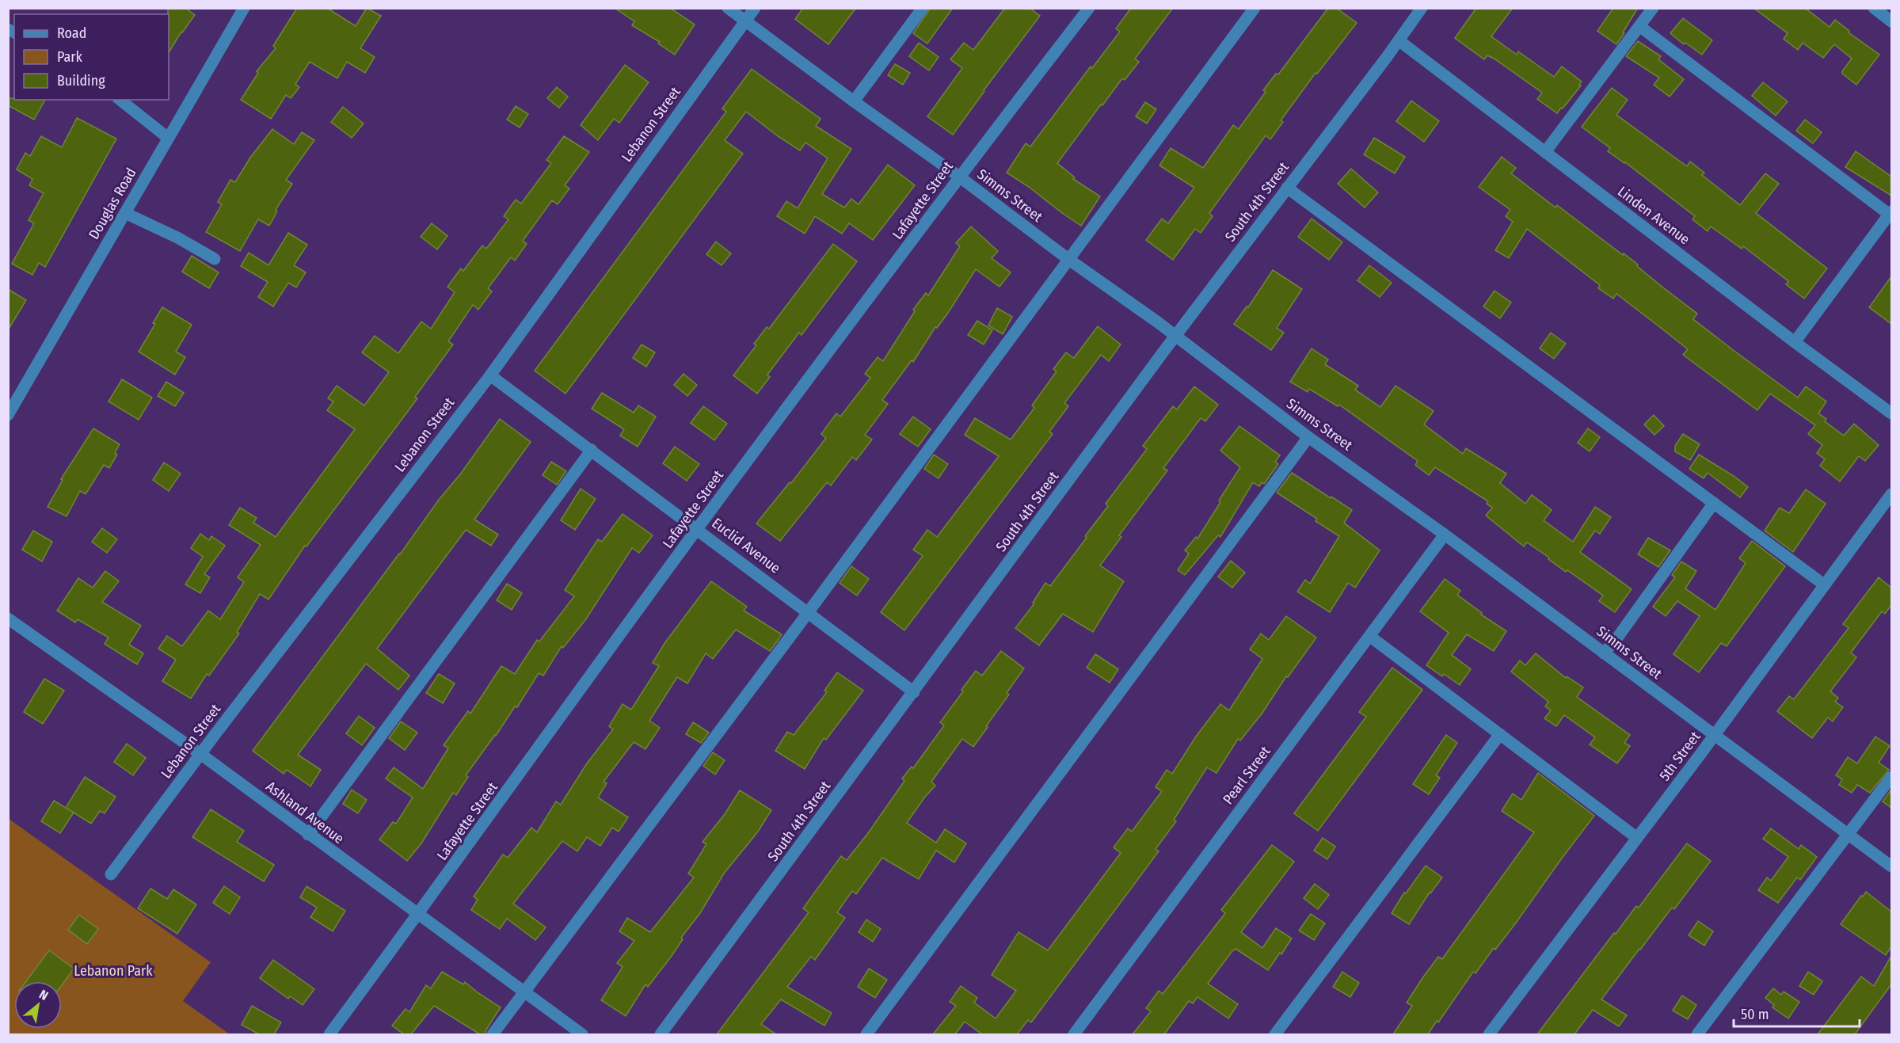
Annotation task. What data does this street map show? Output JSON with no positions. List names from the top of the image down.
{
  "streets": {
    "street": [
      "Lebanon Street",
      "Simms Street",
      "Lafayette Street",
      "South 4th Street",
      "Douglas Road",
      "Linden Avenue",
      "Euclid Avenue",
      "5th Street",
      "Pearl Street",
      "Ashland Avenue"
    ]
  },
  "crossings": [
    ["Lebanon Street", "Simms Street"],
    ["Lebanon Street", "Euclid Avenue"],
    ["Lebanon Street", "Ashland Avenue"],
    ["Simms Street", "Lafayette Street"],
    ["Simms Street", "South 4th Street"],
    ["Simms Street", "5th Street"],
    ["Simms Street", "Pearl Street"],
    ["Lafayette Street", "Euclid Avenue"],
    ["Lafayette Street", "Ashland Avenue"],
    ["South 4th Street", "Linden Avenue"],
    ["South 4th Street", "Euclid Avenue"]
  ],
  "parks": ["Lebanon Park"],
  "legend": ["Road", "Park", "Building"],
  "scale_bar": "50 m",
  "north": "top right"
}
